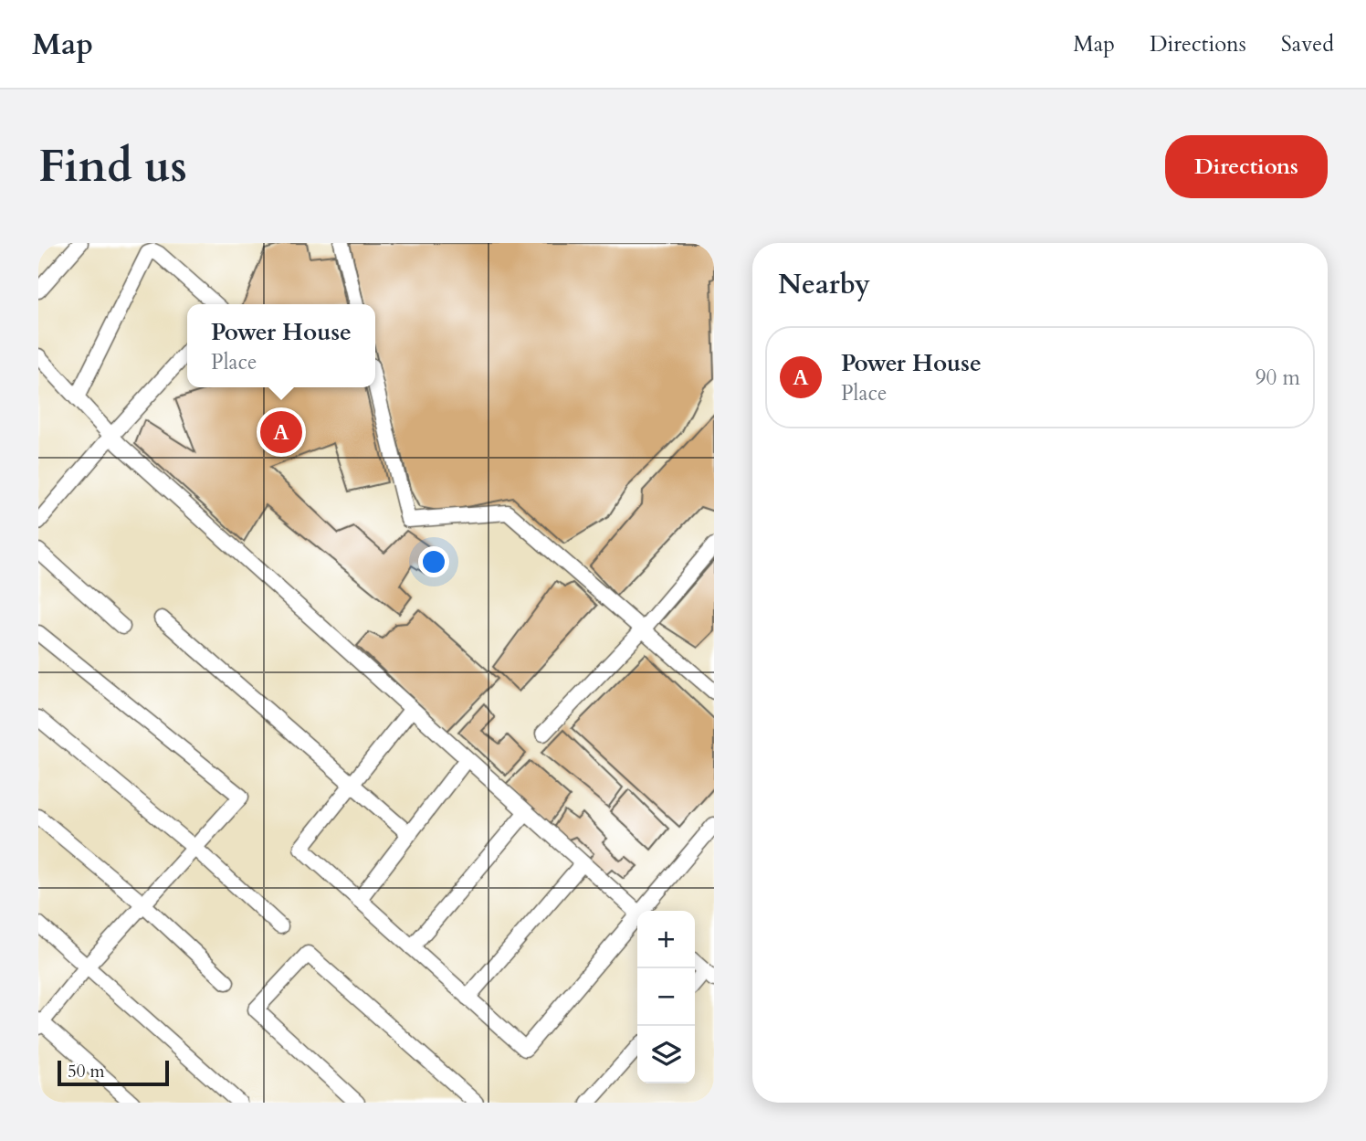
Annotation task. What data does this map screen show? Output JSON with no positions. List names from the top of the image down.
{
  "scale_bar": "50 m",
  "page": {
    "header": "Map",
    "nav": ["Map", "Directions", "Saved"],
    "buttons": "Directions",
    "title": "Find us",
    "heading": "Nearby",
    "popup": ["Power House", "Place"],
    "list": [
      {
        "mark": "A",
        "name": "Power House",
        "note": "Place",
        "value": "90 m"
      }
    ],
    "pins": "A",
    "map_buttons": ["+", "−"],
    "scale": "50 m"
  }
}
